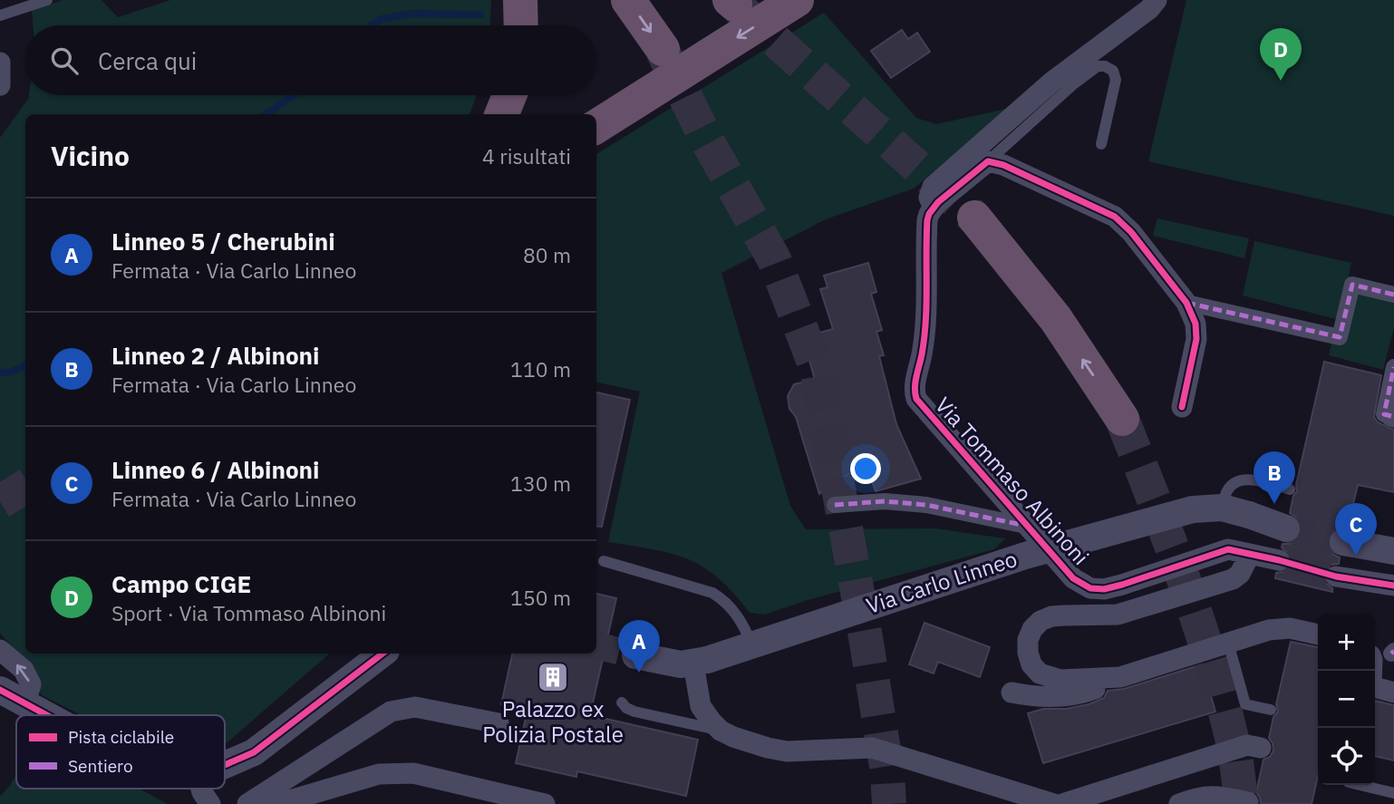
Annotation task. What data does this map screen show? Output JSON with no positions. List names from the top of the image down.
{
  "streets": {
    "street": ["Via Tommaso Albinoni", "Via Carlo Linneo"]
  },
  "crossings": [
    ["Via Tommaso Albinoni", "Via Carlo Linneo"]
  ],
  "places": {
    "building": ["Palazzo ex Polizia Postale"]
  },
  "legend": ["Pista ciclabile", "Sentiero"],
  "page": {
    "search": "Cerca qui",
    "pins": [
      "D",
      "B",
      "C",
      "A"
    ],
    "heading": ["Vicino", "4 risultati"],
    "list": [
      {
        "mark": "A",
        "name": "Linneo 5 / Cherubini",
        "note": "Fermata · Via Carlo Linneo",
        "value": "80 m"
      },
      {
        "mark": "B",
        "name": "Linneo 2 / Albinoni",
        "note": "Fermata · Via Carlo Linneo",
        "value": "110 m"
      },
      {
        "mark": "C",
        "name": "Linneo 6 / Albinoni",
        "note": "Fermata · Via Carlo Linneo",
        "value": "130 m"
      },
      {
        "mark": "D",
        "name": "Campo CIGE",
        "note": "Sport · Via Tommaso Albinoni",
        "value": "150 m"
      }
    ],
    "map_buttons": ["+", "−"]
  }
}
